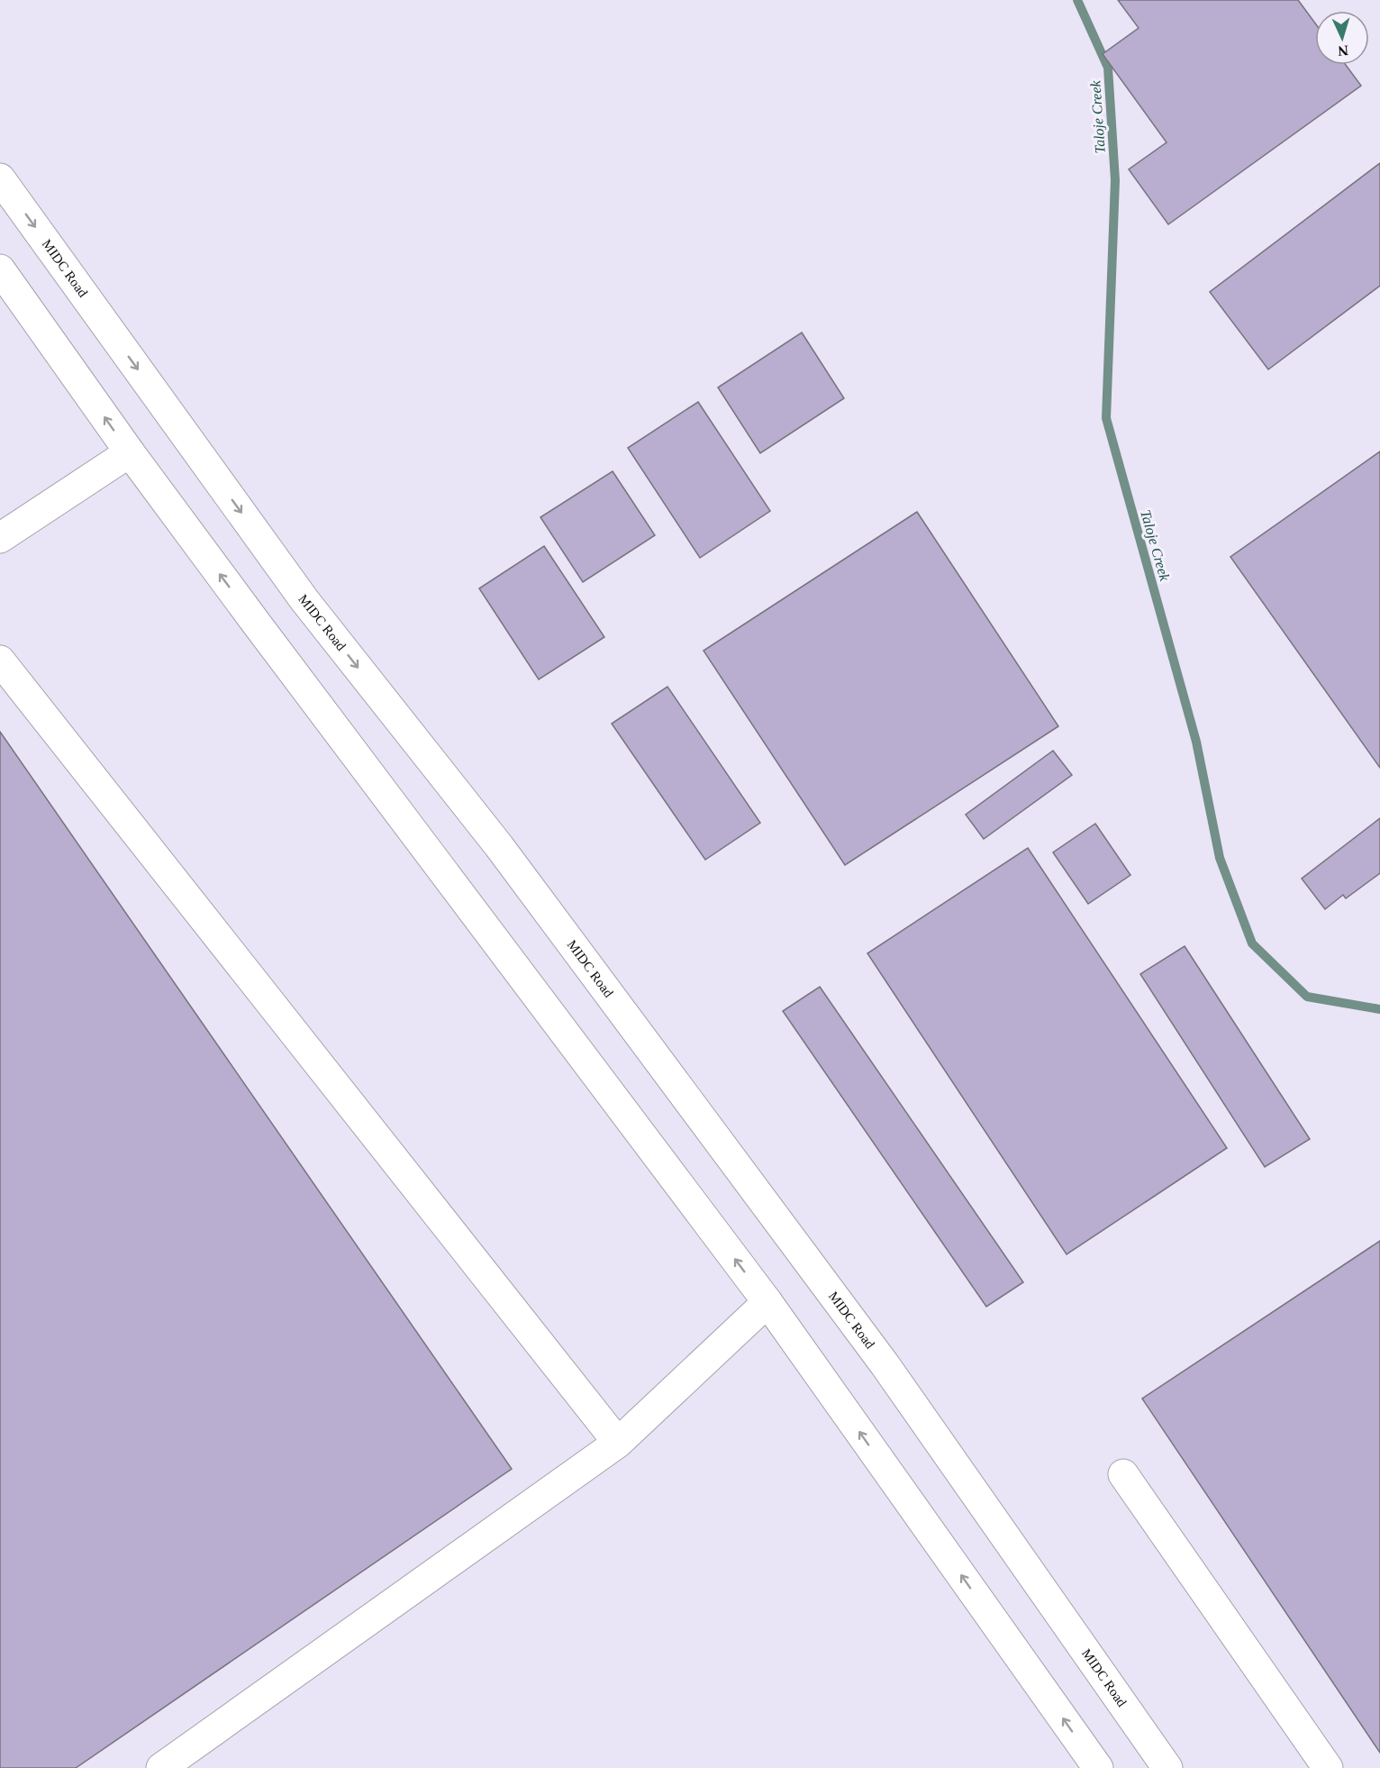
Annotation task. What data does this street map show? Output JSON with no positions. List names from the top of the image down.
{
  "streets": {
    "main road": ["MIDC Road"]
  },
  "water": ["Taloje Creek"],
  "north": "bottom"
}
